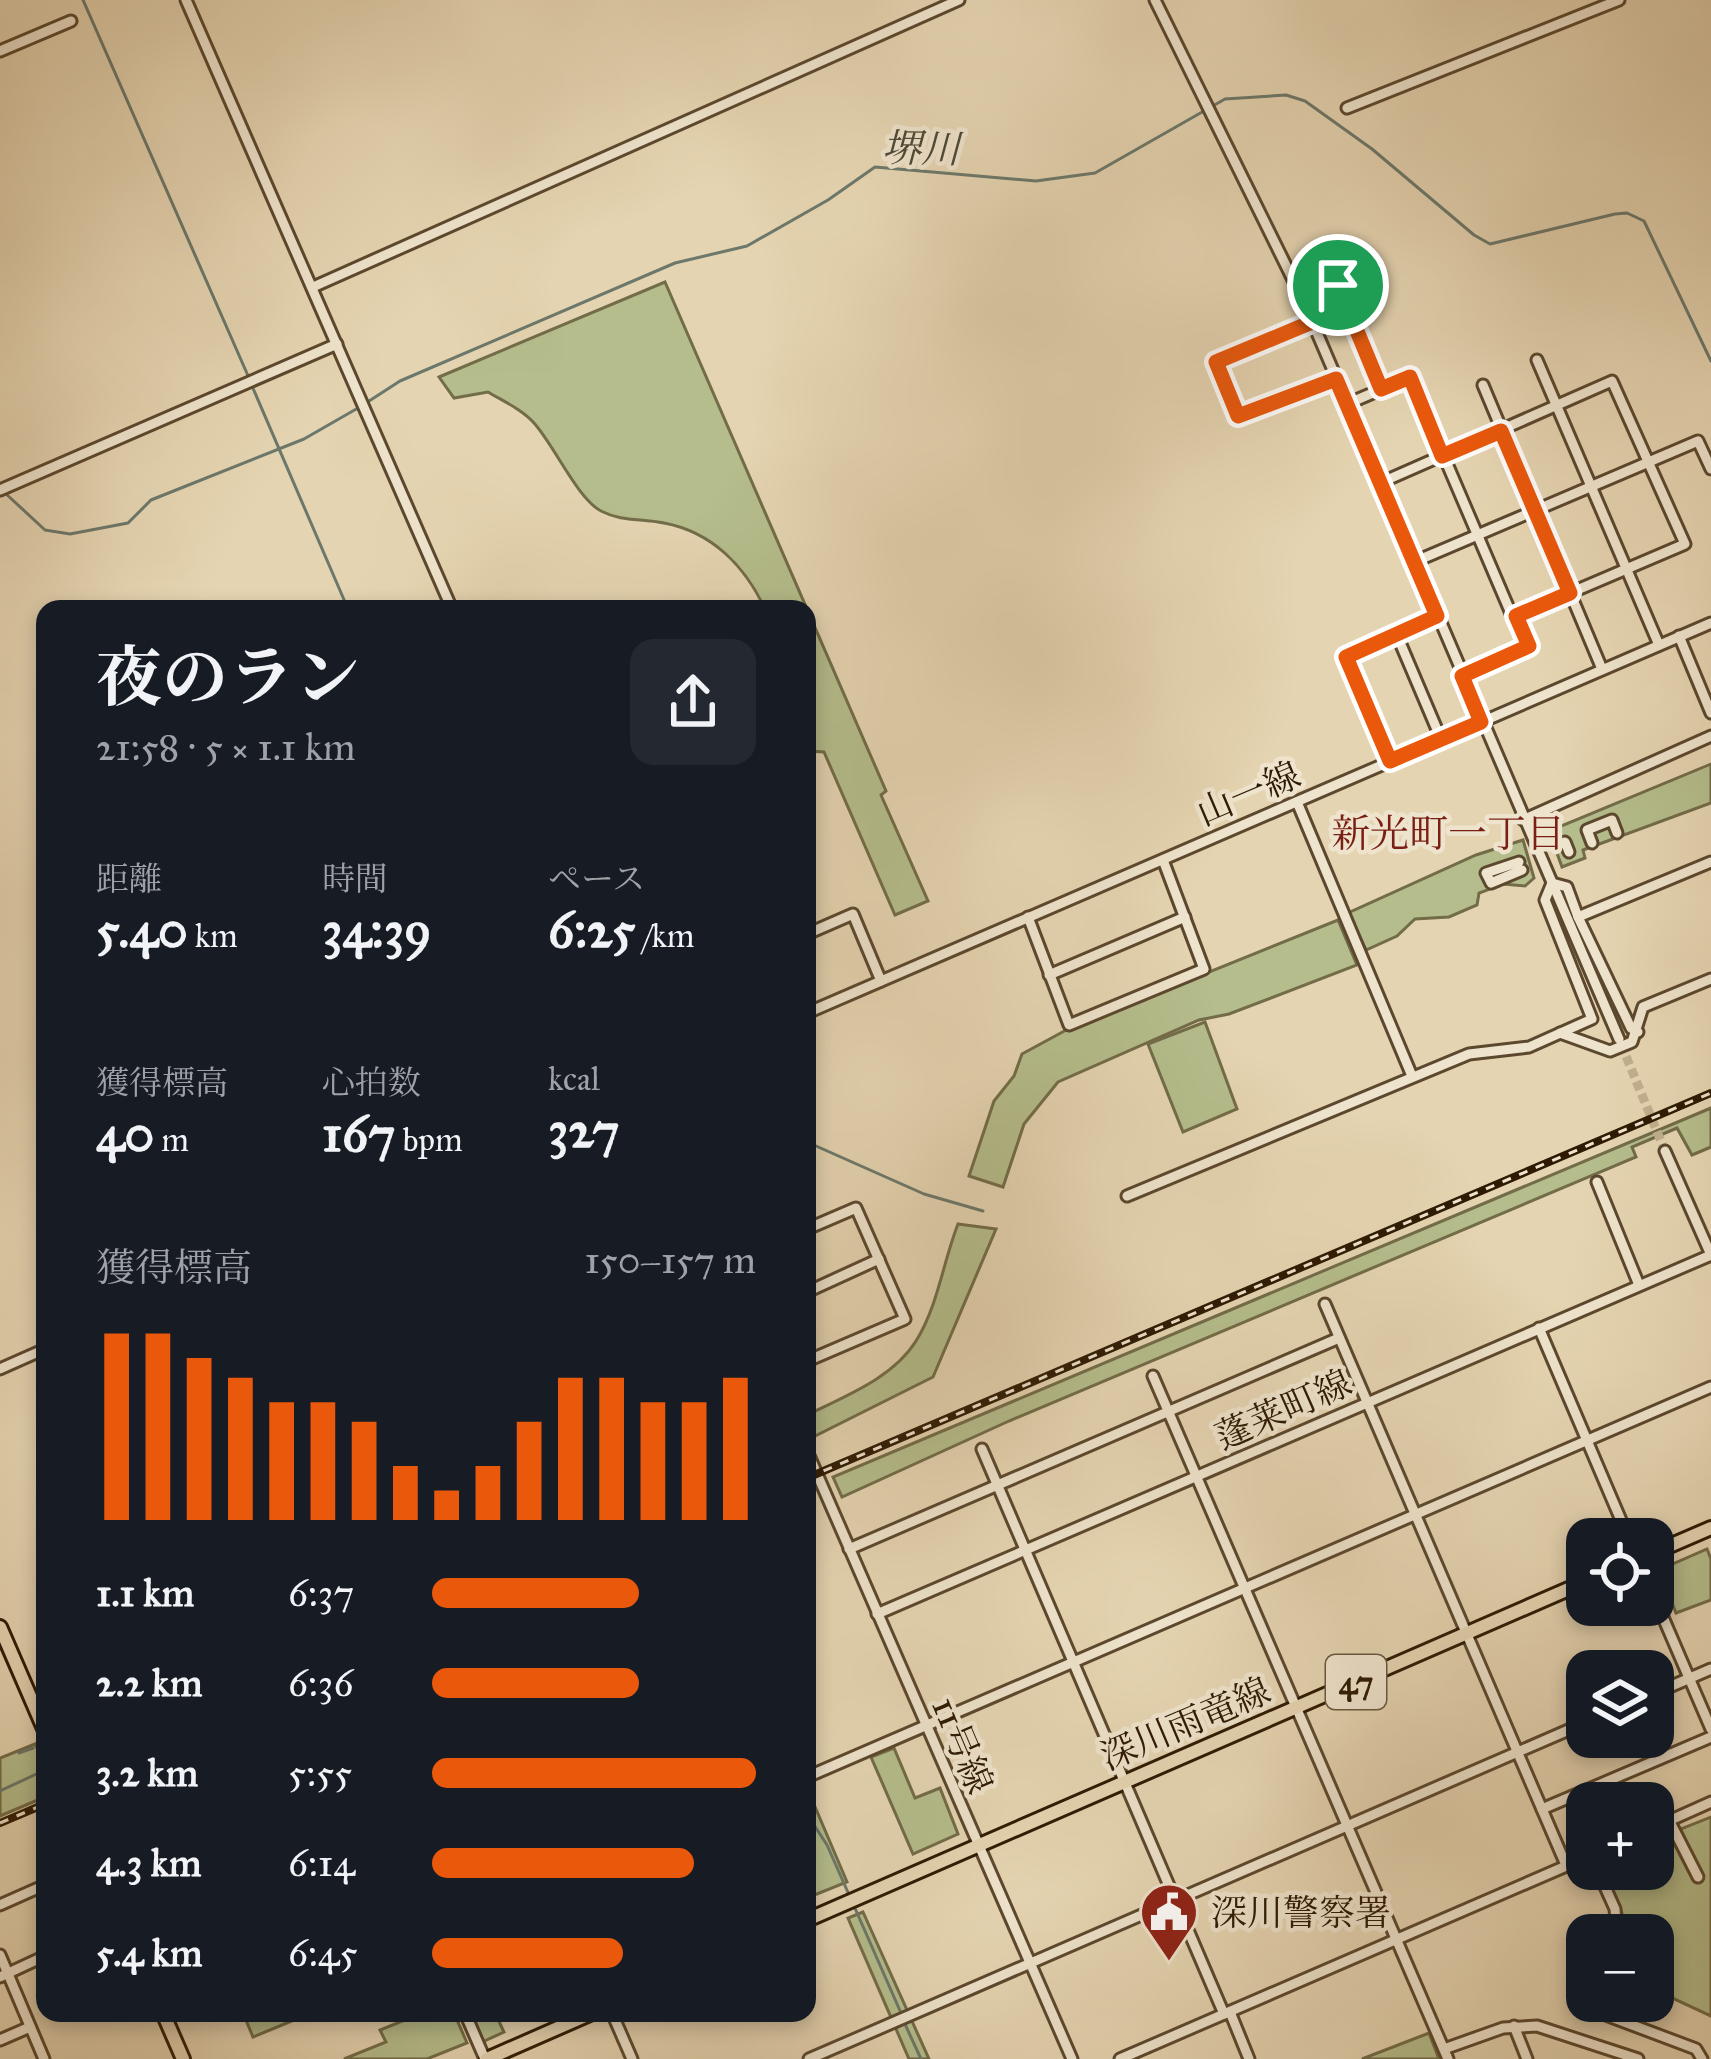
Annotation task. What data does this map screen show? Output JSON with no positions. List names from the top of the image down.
{
  "streets": {
    "main road": ["47", "深川雨竜線"],
    "street": ["山一線", "蓬莱町線", "11号線"]
  },
  "crossings": [
    ["蓬莱町線", "11号線"],
    ["深川雨竜線", "11号線"]
  ],
  "districts": ["新光町一丁目"],
  "water": ["堺川"],
  "places": {
    "public building": ["深川警察署"]
  },
  "page": {
    "heading": ["夜のラン", "21:58 · 5 × 1.1 km"],
    "stats": [
      ["距離", "5.40 km"],
      ["時間", "34:39"],
      ["ペース", "6:25 /km"],
      ["獲得標高", "40 m"],
      ["心拍数", "167 bpm"],
      ["kcal", "327"]
    ],
    "chart": ["獲得標高", "150–157 m"],
    "map_buttons": ["+", "−"],
    "list": [
      {
        "name": "1.1 km",
        "note": "6:37"
      },
      {
        "name": "2.2 km",
        "note": "6:36"
      },
      {
        "name": "3.2 km",
        "note": "5:55"
      },
      {
        "name": "4.3 km",
        "note": "6:14"
      },
      {
        "name": "5.4 km",
        "note": "6:45"
      }
    ]
  }
}
